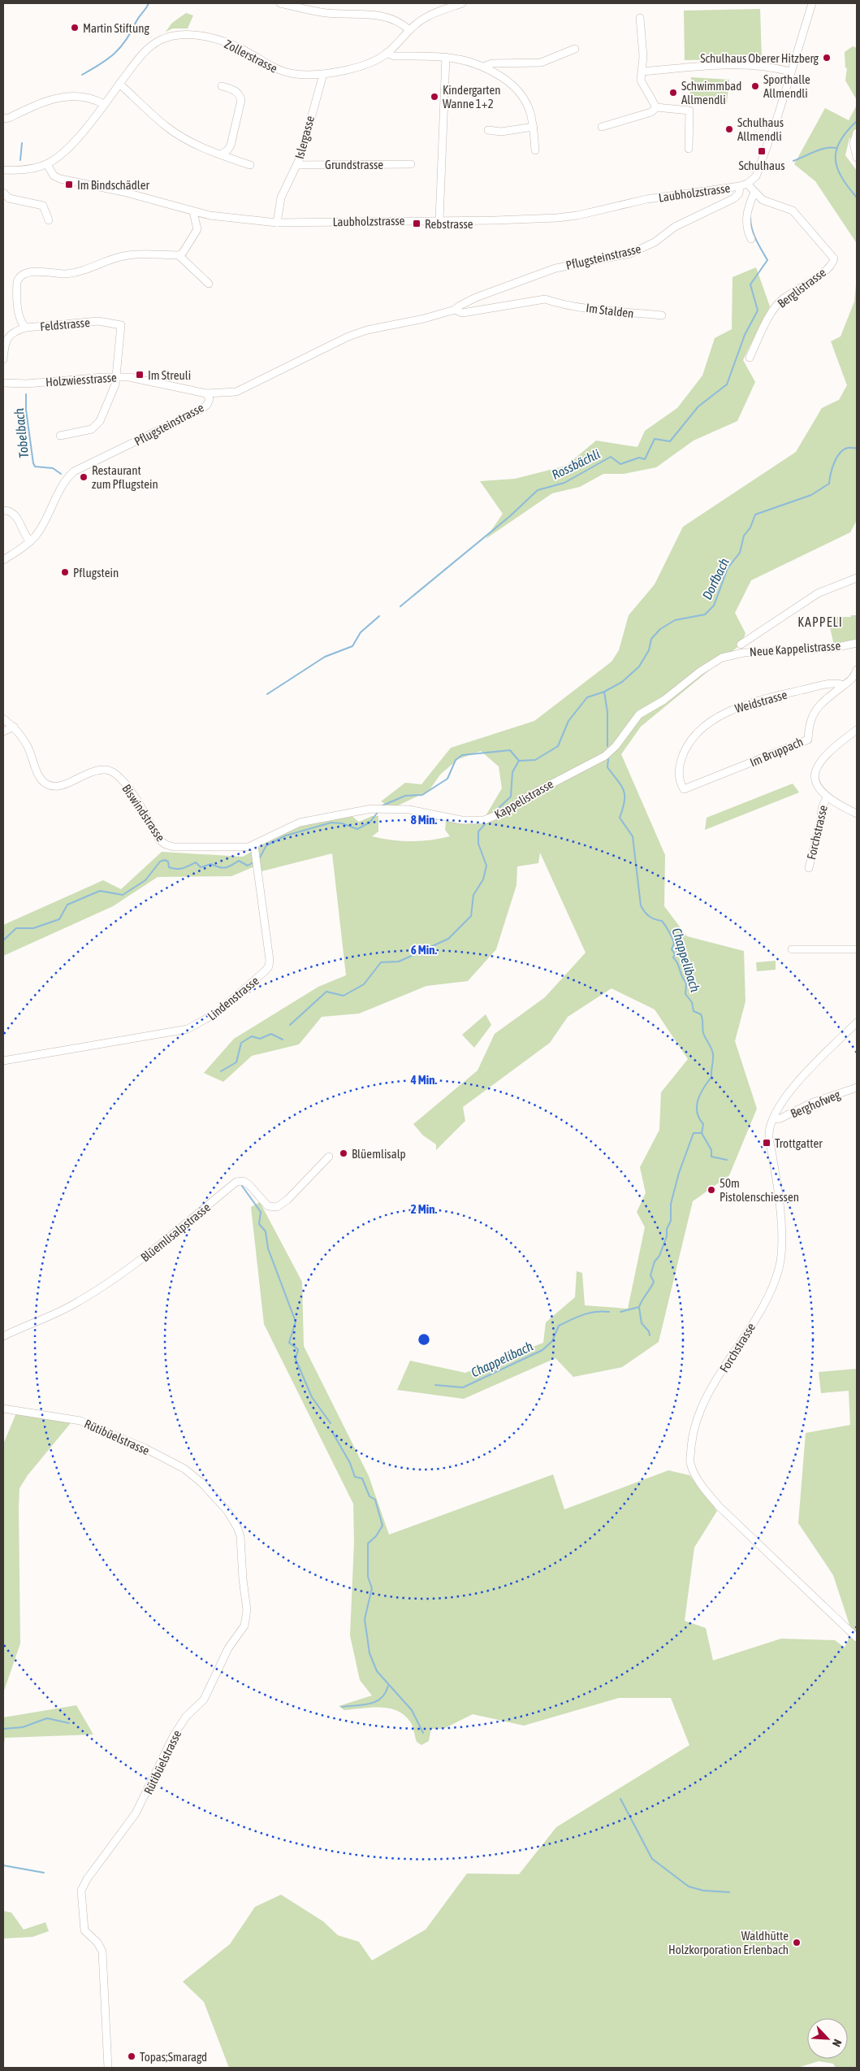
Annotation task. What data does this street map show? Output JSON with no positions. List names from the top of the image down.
{
  "streets": {
    "street": [
      "Zollerstrasse",
      "Islergasse",
      "Grundstrasse",
      "Laubholzstrasse",
      "Pflugsteinstrasse",
      "Berglistrasse",
      "Im Stalden",
      "Feldstrasse",
      "Holzwiesstrasse",
      "Neue Kappelistrasse",
      "Weidstrasse",
      "Im Bruppach",
      "Kappelistrasse",
      "Biswindstrasse",
      "Forchstrasse",
      "Lindenstrasse",
      "Berghofweg",
      "Blüemlisalpstrasse",
      "Rütibüelstrasse"
    ]
  },
  "crossings": [
    ["Zollerstrasse", "Islergasse"],
    ["Zollerstrasse", "Laubholzstrasse"],
    ["Islergasse", "Grundstrasse"],
    ["Islergasse", "Laubholzstrasse"],
    ["Laubholzstrasse", "Pflugsteinstrasse"],
    ["Laubholzstrasse", "Berglistrasse"],
    ["Pflugsteinstrasse", "Berglistrasse"],
    ["Pflugsteinstrasse", "Im Stalden"],
    ["Pflugsteinstrasse", "Holzwiesstrasse"],
    ["Feldstrasse", "Holzwiesstrasse"],
    ["Neue Kappelistrasse", "Kappelistrasse"],
    ["Weidstrasse", "Im Bruppach"],
    ["Kappelistrasse", "Biswindstrasse"],
    ["Kappelistrasse", "Lindenstrasse"],
    ["Biswindstrasse", "Lindenstrasse"],
    ["Forchstrasse", "Berghofweg"]
  ],
  "districts": ["KAPPELI"],
  "water": [
    "Tobelbach",
    "Rossbächli",
    "Dorfbach",
    "Chappelibach"
  ],
  "places": {
    "other": [
      "Martin Stiftung",
      "Schulhaus Oberer Hitzberg",
      "Sporthalle Allmendli",
      "Schwimmbad Allmendli",
      "Kindergarten Wanne 1+2",
      "Schulhaus Allmendli",
      "Restaurant zum Pflugstein",
      "Pflugstein",
      "Blüemlisalp",
      "50m Pistolenschiessen",
      "Waldhütte Holzkorporation Erlenbach",
      "Topas;Smaragd"
    ],
    "transit": [
      "Schulhaus",
      "Im Bindschädler",
      "Rebstrasse",
      "Im Streuli",
      "Trottgatter"
    ]
  },
  "north": "bottom right",
  "rings": [
    "8 Min.",
    "6 Min.",
    "4 Min.",
    "2 Min."
  ]
}
